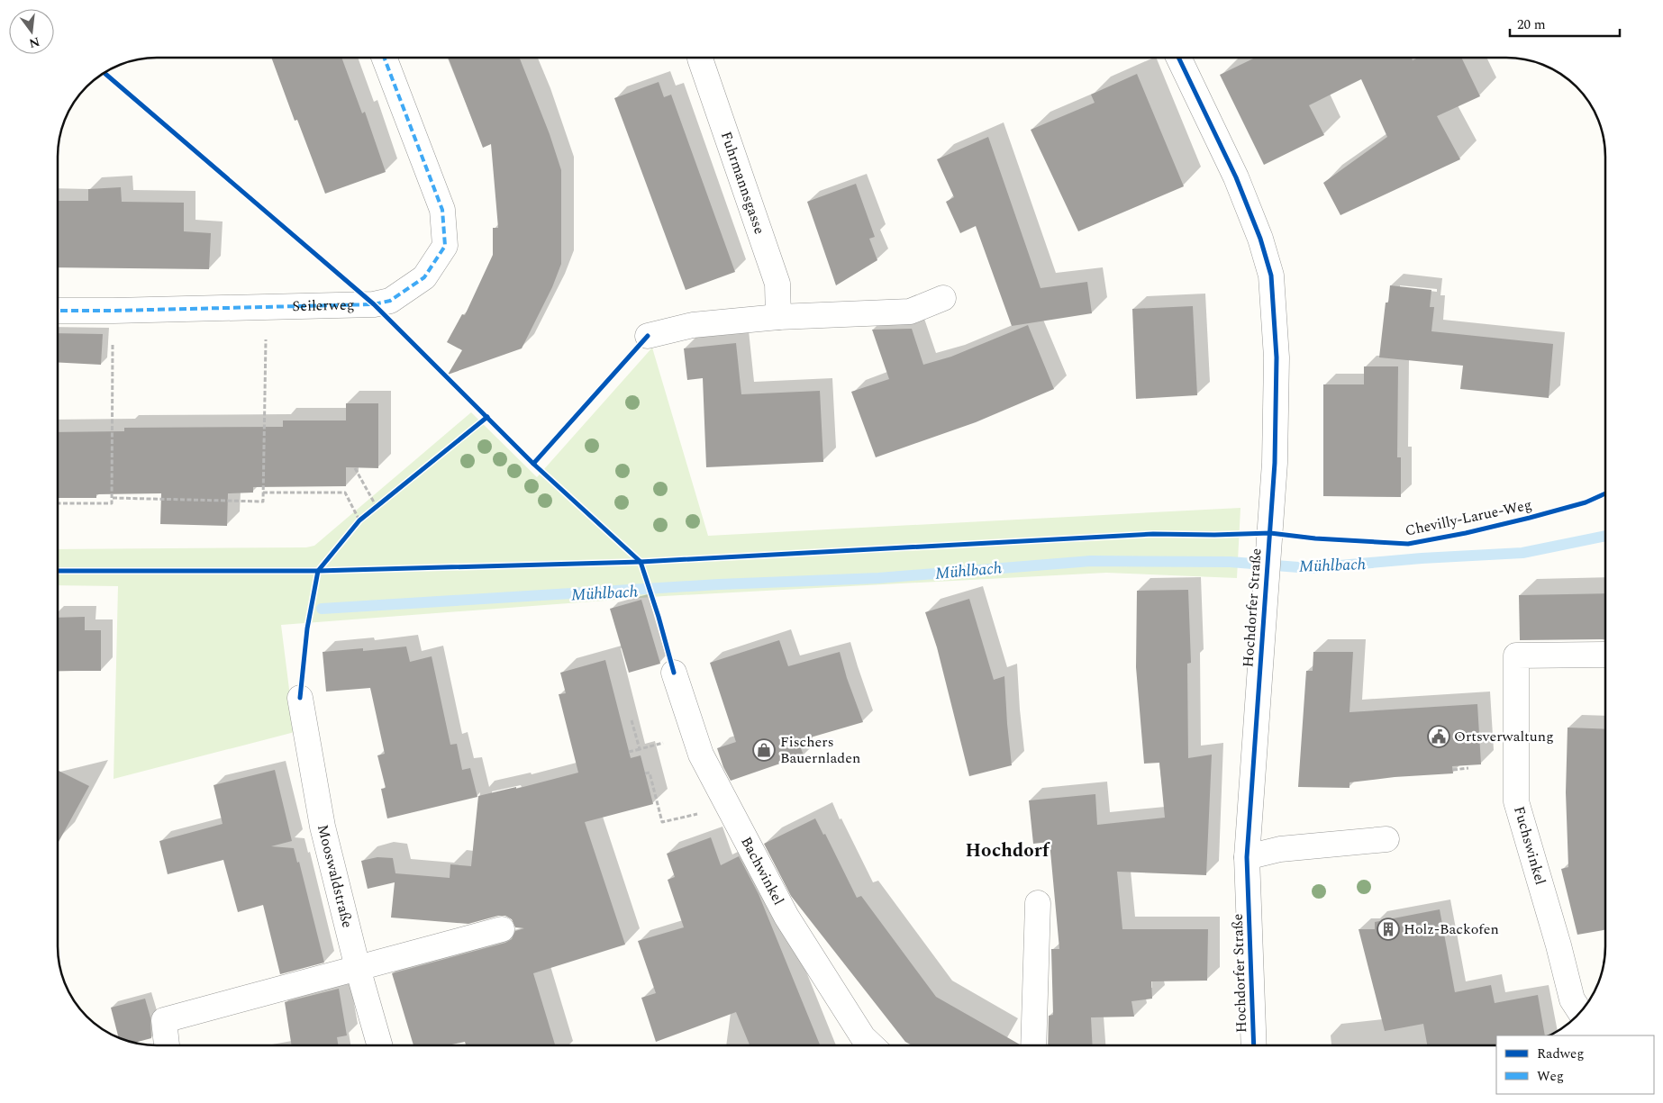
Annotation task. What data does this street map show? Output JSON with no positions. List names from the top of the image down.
{
  "streets": {
    "street": [
      "Fuhrmannsgasse",
      "Seilerweg",
      "Hochdorfer Straße",
      "Fuchswinkel",
      "Bachwinkel",
      "Mooswaldstraße"
    ],
    "cycle path": ["Chevilly-Larue-Weg"]
  },
  "districts": ["Hochdorf"],
  "water": ["Mühlbach"],
  "places": {
    "public building": ["Ortsverwaltung"],
    "shop": ["Fischers Bauernladen"],
    "building": ["Holz-Backofen"]
  },
  "legend": ["Radweg", "Weg"],
  "scale_bar": "20 m",
  "north": "bottom"
}
